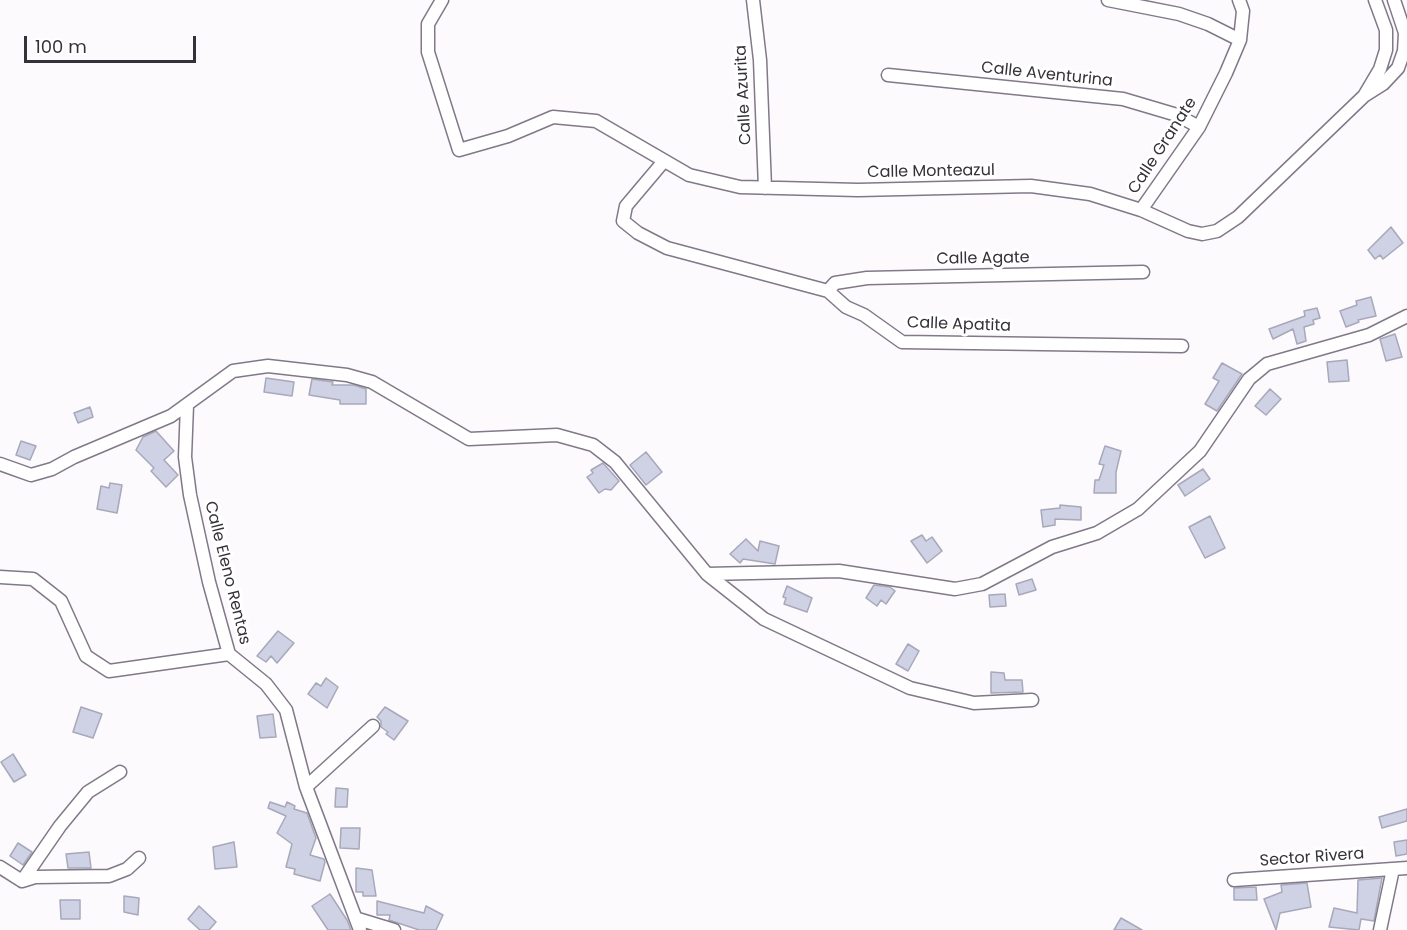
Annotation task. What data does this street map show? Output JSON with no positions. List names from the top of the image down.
{
  "streets": {
    "street": [
      "Calle Aventurina",
      "Calle Azurita",
      "Calle Granate",
      "Calle Monteazul",
      "Calle Agate",
      "Calle Apatita",
      "Calle Eleno Rentas",
      "Sector Rivera"
    ]
  },
  "crossings": [
    ["Calle Aventurina", "Calle Granate"],
    ["Calle Azurita", "Calle Monteazul"],
    ["Calle Granate", "Calle Monteazul"],
    ["Calle Monteazul", "Calle Apatita"],
    ["Calle Agate", "Calle Apatita"]
  ],
  "scale_bar": "100 m"
}
